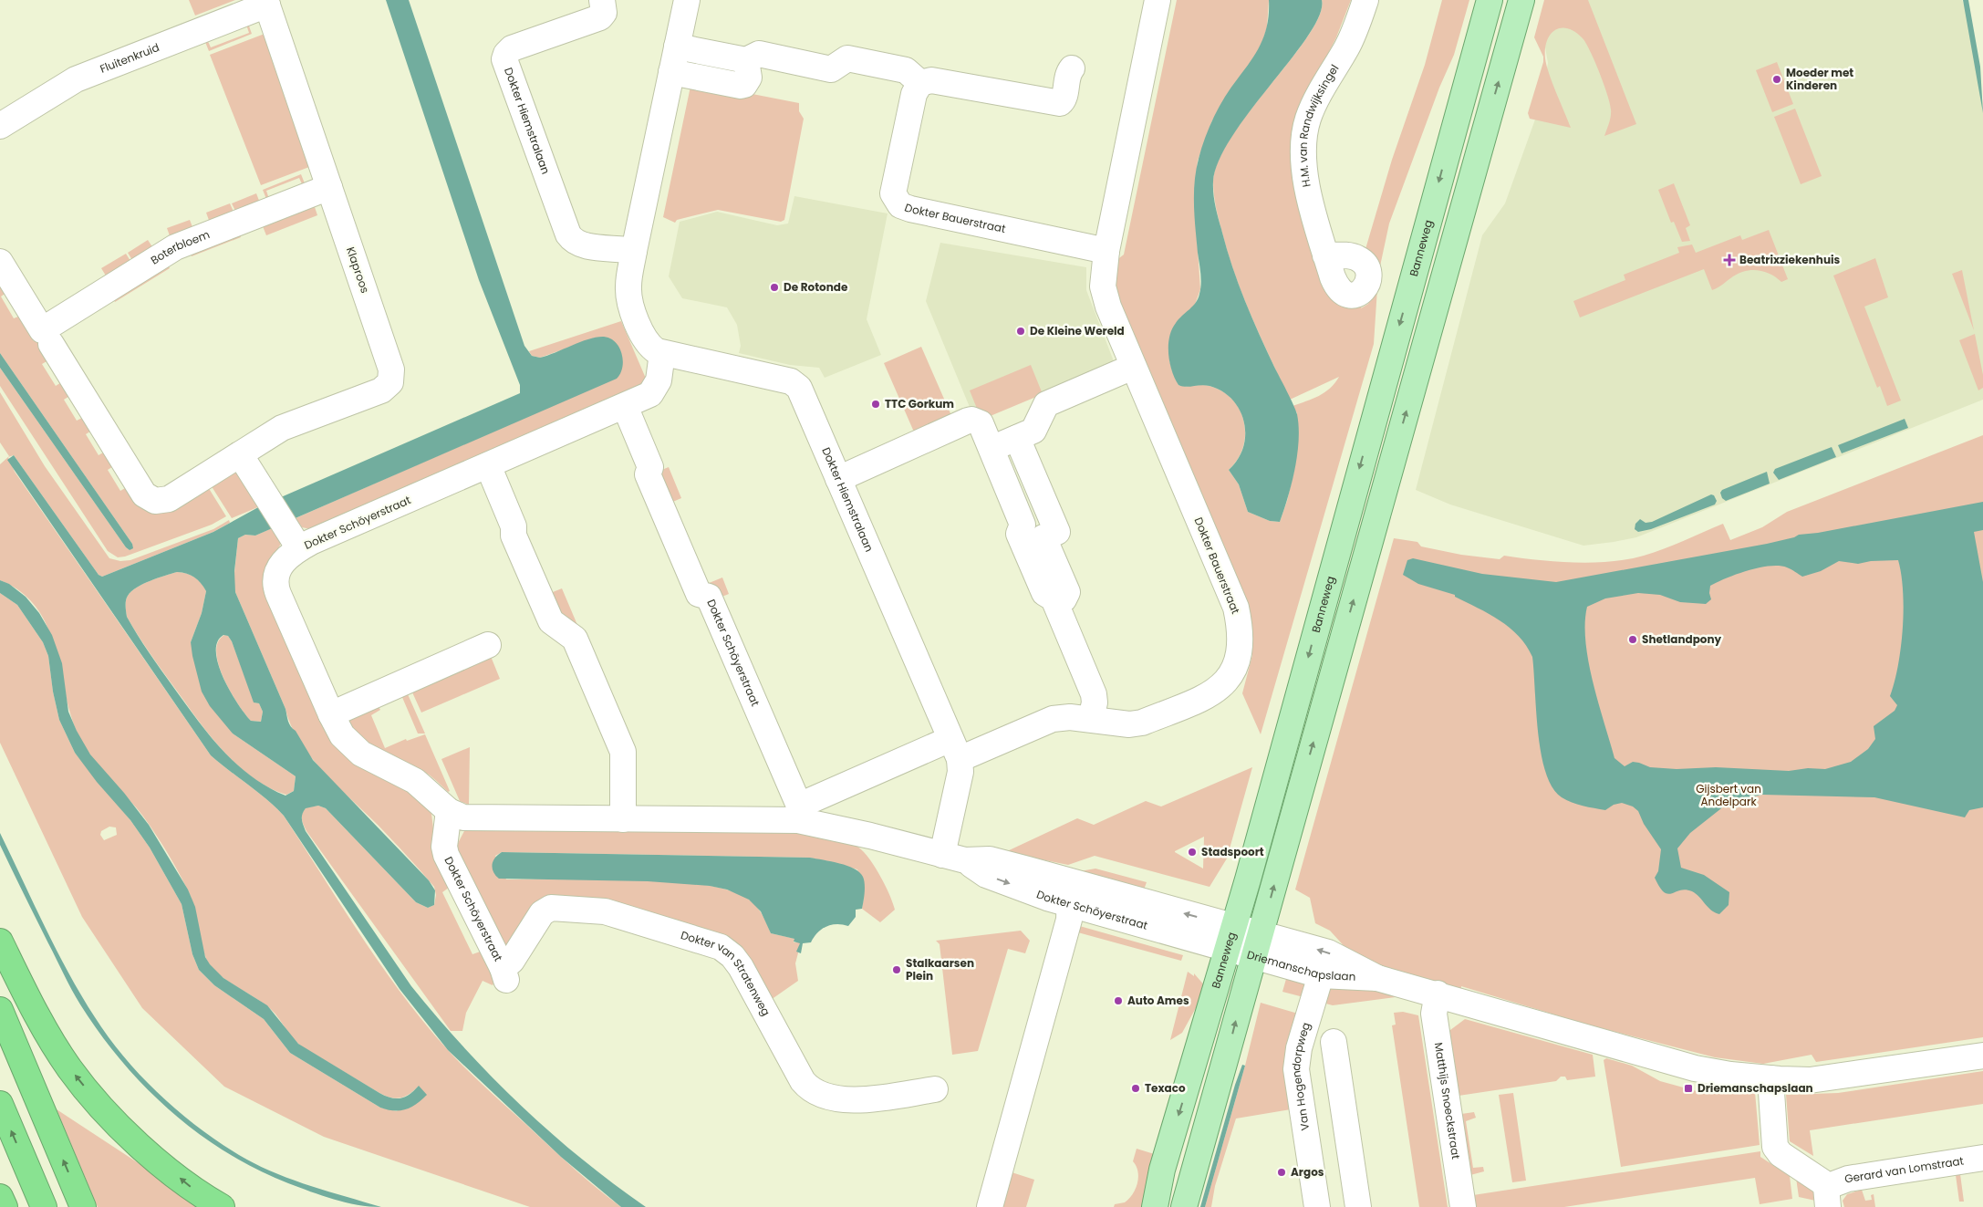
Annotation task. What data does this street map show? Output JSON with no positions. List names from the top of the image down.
{
  "streets": {
    "main road": ["Banneweg"],
    "street": [
      "Fluitenkruid",
      "Dokter Hiemstralaan",
      "H.M. van Randwijksingel",
      "Dokter Bauerstraat",
      "Boterbloem",
      "Klaproos",
      "Dokter Schöyerstraat",
      "Driemanschapslaan",
      "Dokter van Stratenweg",
      "Van Hogendorpweg",
      "Matthijs Snoeckstraat",
      "Gerard van Lomstraat"
    ]
  },
  "crossings": [
    ["Fluitenkruid", "Klaproos"],
    ["Dokter Hiemstralaan", "Dokter Bauerstraat"],
    ["Dokter Hiemstralaan", "Dokter Schöyerstraat"],
    ["Dokter Bauerstraat", "Dokter Schöyerstraat"],
    ["Banneweg", "Dokter Schöyerstraat"],
    ["Banneweg", "Driemanschapslaan"],
    ["Boterbloem", "Klaproos"],
    ["Dokter Schöyerstraat", "Driemanschapslaan"],
    ["Dokter Schöyerstraat", "Dokter van Stratenweg"],
    ["Driemanschapslaan", "Van Hogendorpweg"],
    ["Driemanschapslaan", "Matthijs Snoeckstraat"]
  ],
  "parks": ["Gijsbert van Andelpark"],
  "places": {
    "other": [
      "Moeder met Kinderen",
      "De Rotonde",
      "De Kleine Wereld",
      "TTC Gorkum",
      "Shetlandpony",
      "Stadspoort",
      "Stalkaarsen Plein",
      "Auto Ames",
      "Texaco",
      "Argos"
    ],
    "health": ["Beatrixziekenhuis"],
    "transit": ["Driemanschapslaan"]
  }
}
